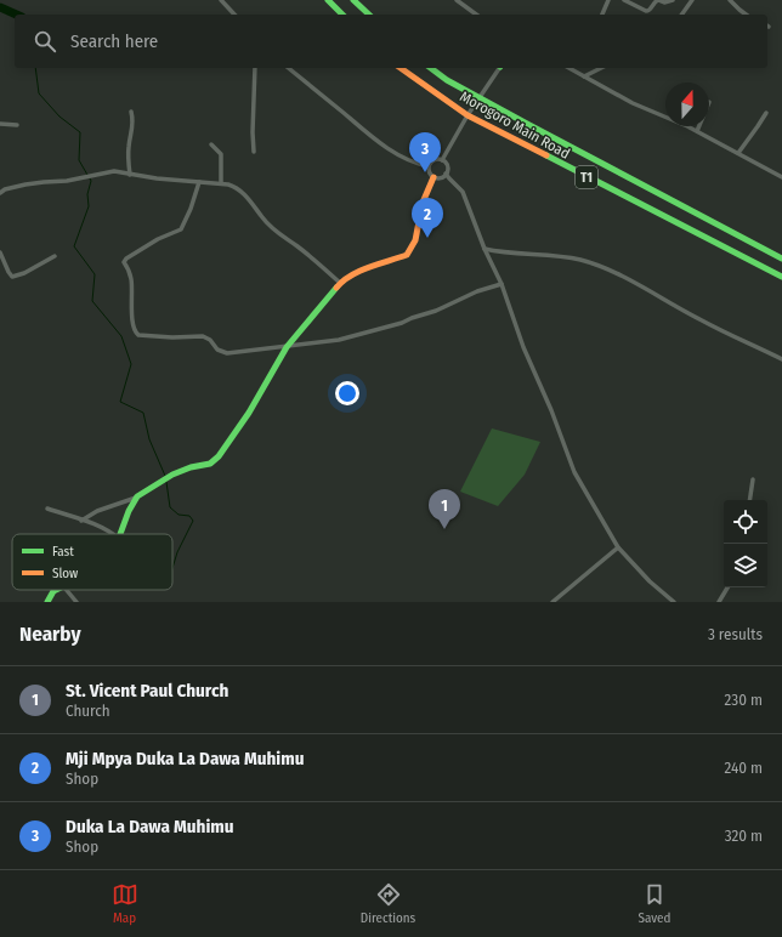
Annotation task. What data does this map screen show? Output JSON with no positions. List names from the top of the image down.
{
  "streets": {
    "main road": ["Morogoro Main Road", "T1"]
  },
  "legend": ["Fast", "Slow"],
  "north": "top",
  "page": {
    "search": "Search here",
    "pins": ["3", "2", "1"],
    "heading": ["Nearby", "3 results"],
    "list": [
      {
        "mark": "1",
        "name": "St. Vicent Paul Church",
        "note": "Church",
        "value": "230 m"
      },
      {
        "mark": "2",
        "name": "Mji Mpya Duka La Dawa Muhimu",
        "note": "Shop",
        "value": "240 m"
      },
      {
        "mark": "3",
        "name": "Duka La Dawa Muhimu",
        "note": "Shop",
        "value": "320 m"
      }
    ],
    "nav": ["Map", "Directions", "Saved"]
  }
}
